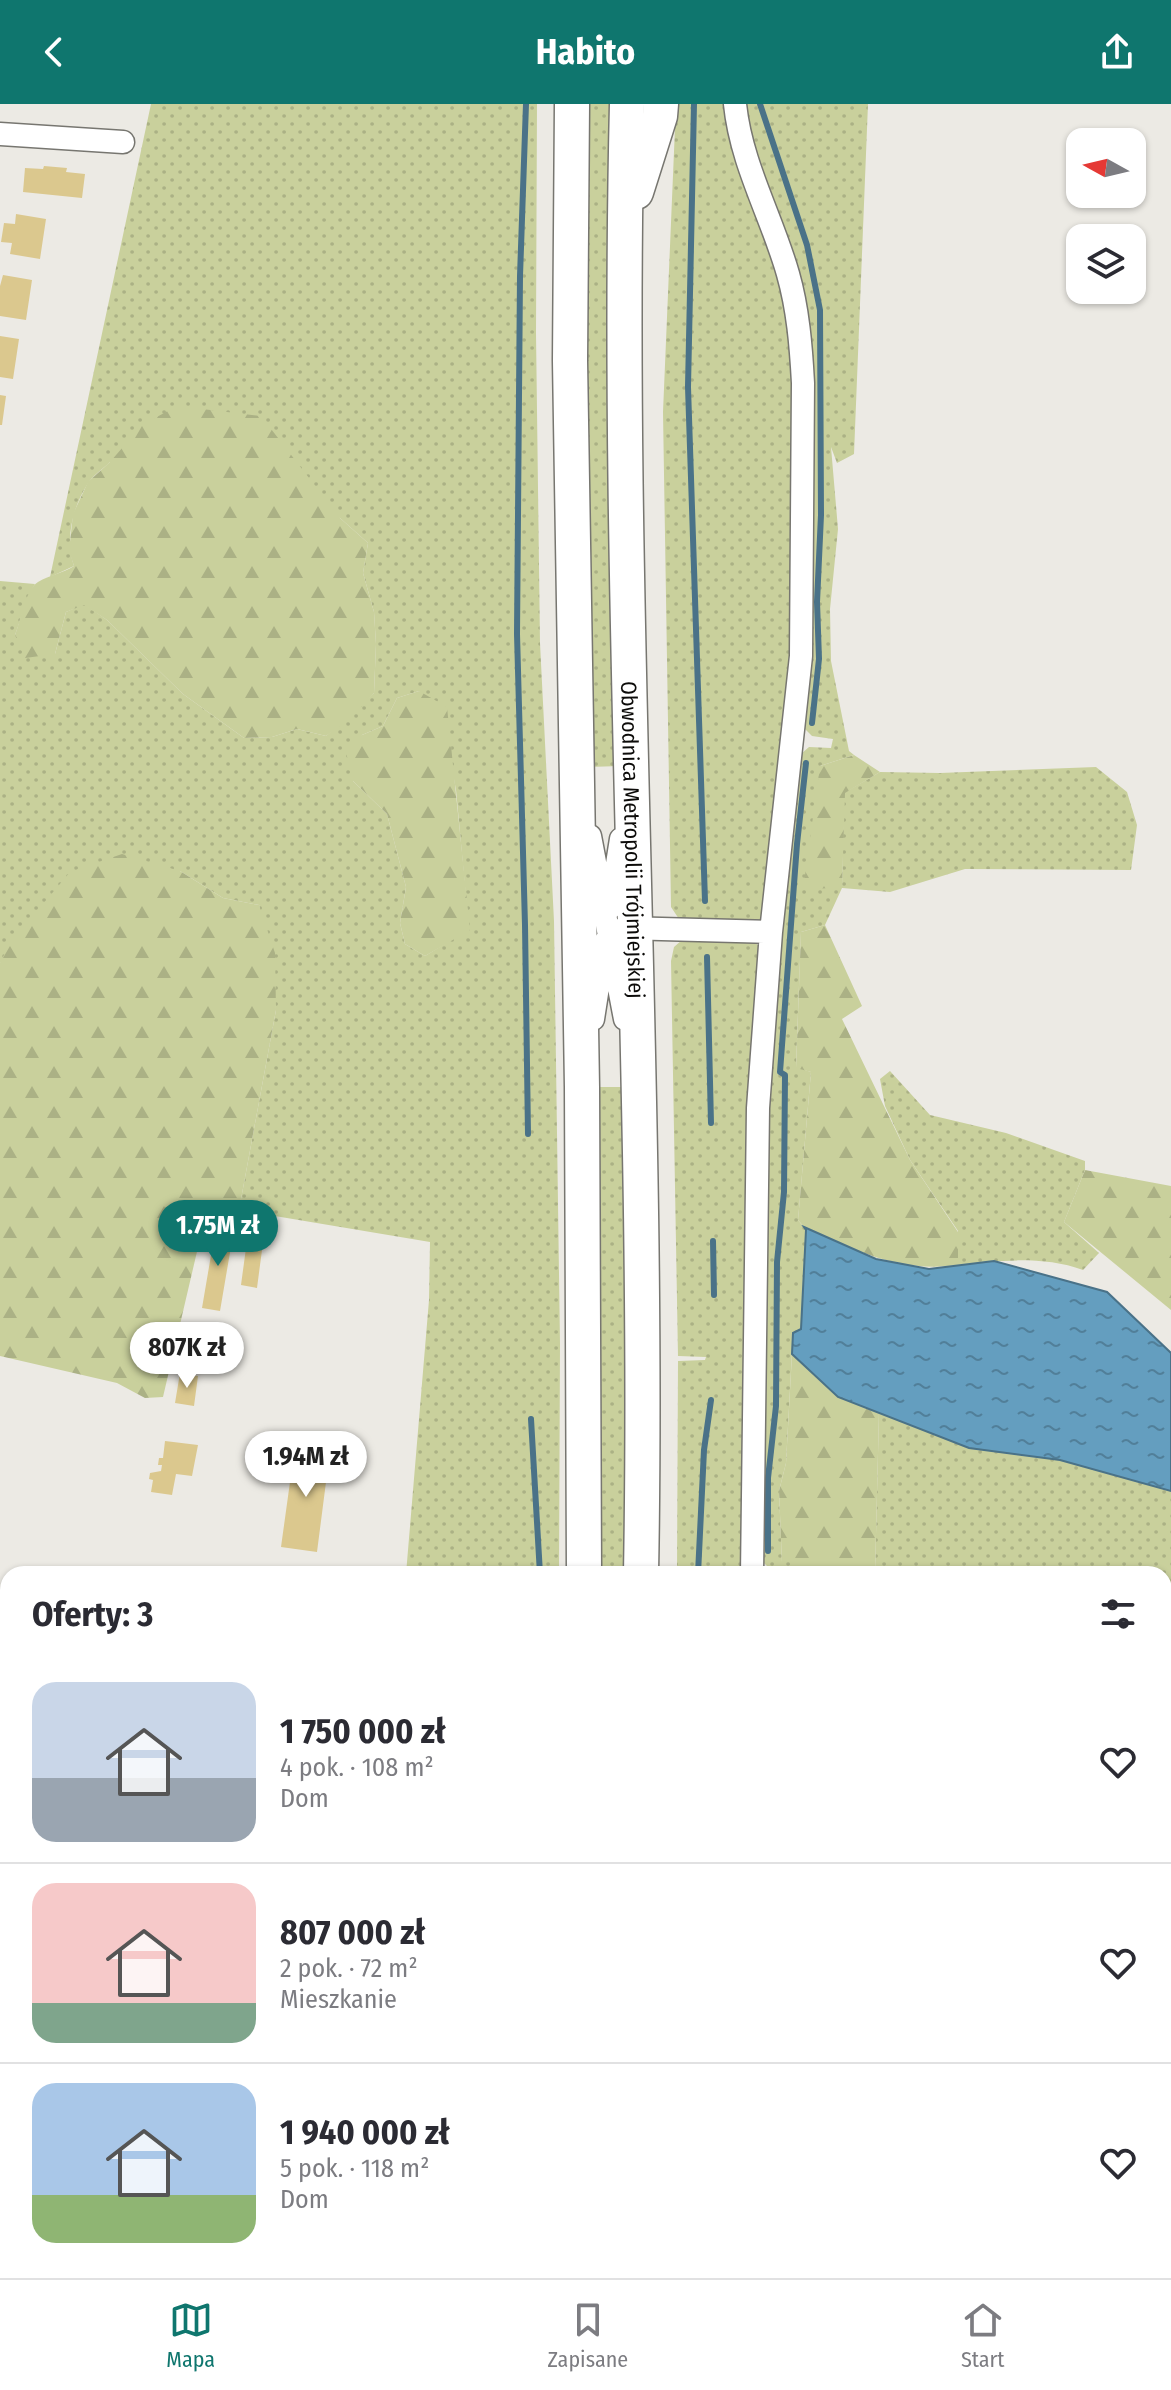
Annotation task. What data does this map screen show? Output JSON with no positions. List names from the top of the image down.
{
  "streets": {
    "highway": ["Obwodnica Metropolii Trójmiejskiej"]
  },
  "north": "left",
  "page": {
    "header": "Habito",
    "price": ["1.75M zł", "807K zł", "1.94M zł"],
    "heading": "Oferty: 3",
    "list": [
      {
        "name": "1 750 000 zł",
        "note": "4 pok. · 108 m² · Dom"
      },
      {
        "name": "807 000 zł",
        "note": "2 pok. · 72 m² · Mieszkanie"
      },
      {
        "name": "1 940 000 zł",
        "note": "5 pok. · 118 m² · Dom"
      }
    ],
    "tabs": ["Mapa", "Zapisane", "Start"]
  }
}
